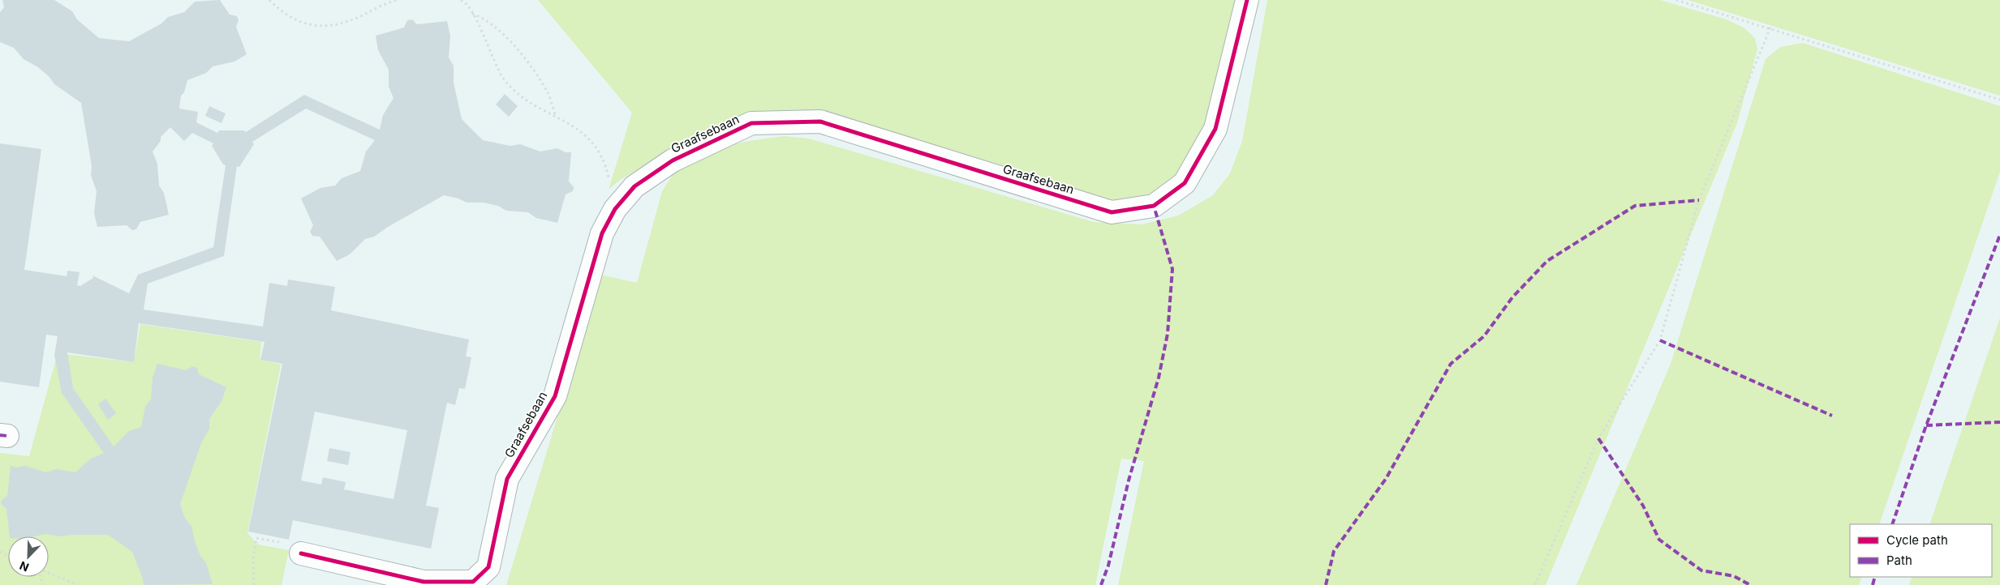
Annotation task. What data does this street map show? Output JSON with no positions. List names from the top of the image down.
{
  "streets": {
    "street": ["Graafsebaan"]
  },
  "legend": ["Cycle path", "Path"],
  "north": "bottom left"
}
